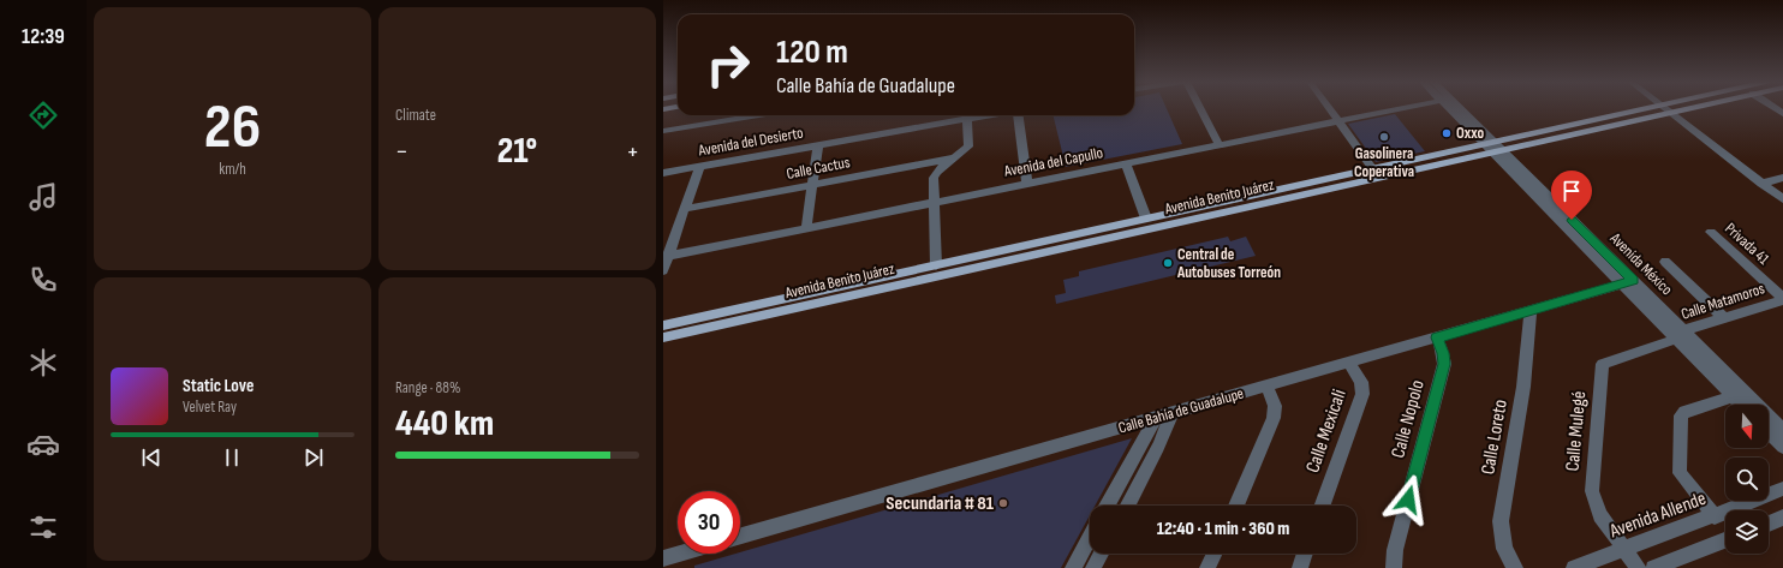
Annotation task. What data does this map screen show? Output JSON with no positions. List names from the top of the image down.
{
  "streets": {
    "main road": ["Avenida Benito Juárez"],
    "street": [
      "Avenida del Desierto",
      "Avenida del Capullo",
      "Calle Cactus",
      "Privada 41",
      "Avenida México",
      "Calle Matamoros",
      "Calle Bahía de Guadalupe",
      "Calle Nopolo",
      "Calle Mexicali",
      "Calle Mulegé",
      "Calle Loreto",
      "Avenida Allende"
    ]
  },
  "crossings": [
    ["Avenida Benito Juárez", "Avenida México"],
    ["Privada 41", "Calle Matamoros"],
    ["Avenida México", "Calle Matamoros"],
    ["Avenida México", "Calle Bahía de Guadalupe"],
    ["Avenida México", "Calle Mulegé"],
    ["Calle Matamoros", "Calle Mulegé"],
    ["Calle Bahía de Guadalupe", "Calle Nopolo"],
    ["Calle Bahía de Guadalupe", "Calle Mexicali"],
    ["Calle Bahía de Guadalupe", "Calle Loreto"],
    ["Calle Mulegé", "Avenida Allende"]
  ],
  "places": [
    "Oxxo",
    "Gasolinera Coperativa",
    "Central de Autobuses Torreón",
    "Secundaria # 81"
  ],
  "north": "bottom",
  "page": {
    "tabs": "12:39",
    "tile": [
      ["26", "km/h"],
      "Climate",
      ["Range · 88%", "440 km"]
    ],
    "turn": ["120 m", "Calle Bahía de Guadalupe"],
    "heat": ["−", "21°", "+"],
    "song": ["Static Love", "Velvet Ray"],
    "limit": "30",
    "trip": "12:40 · 1 min · 360 m"
  }
}
